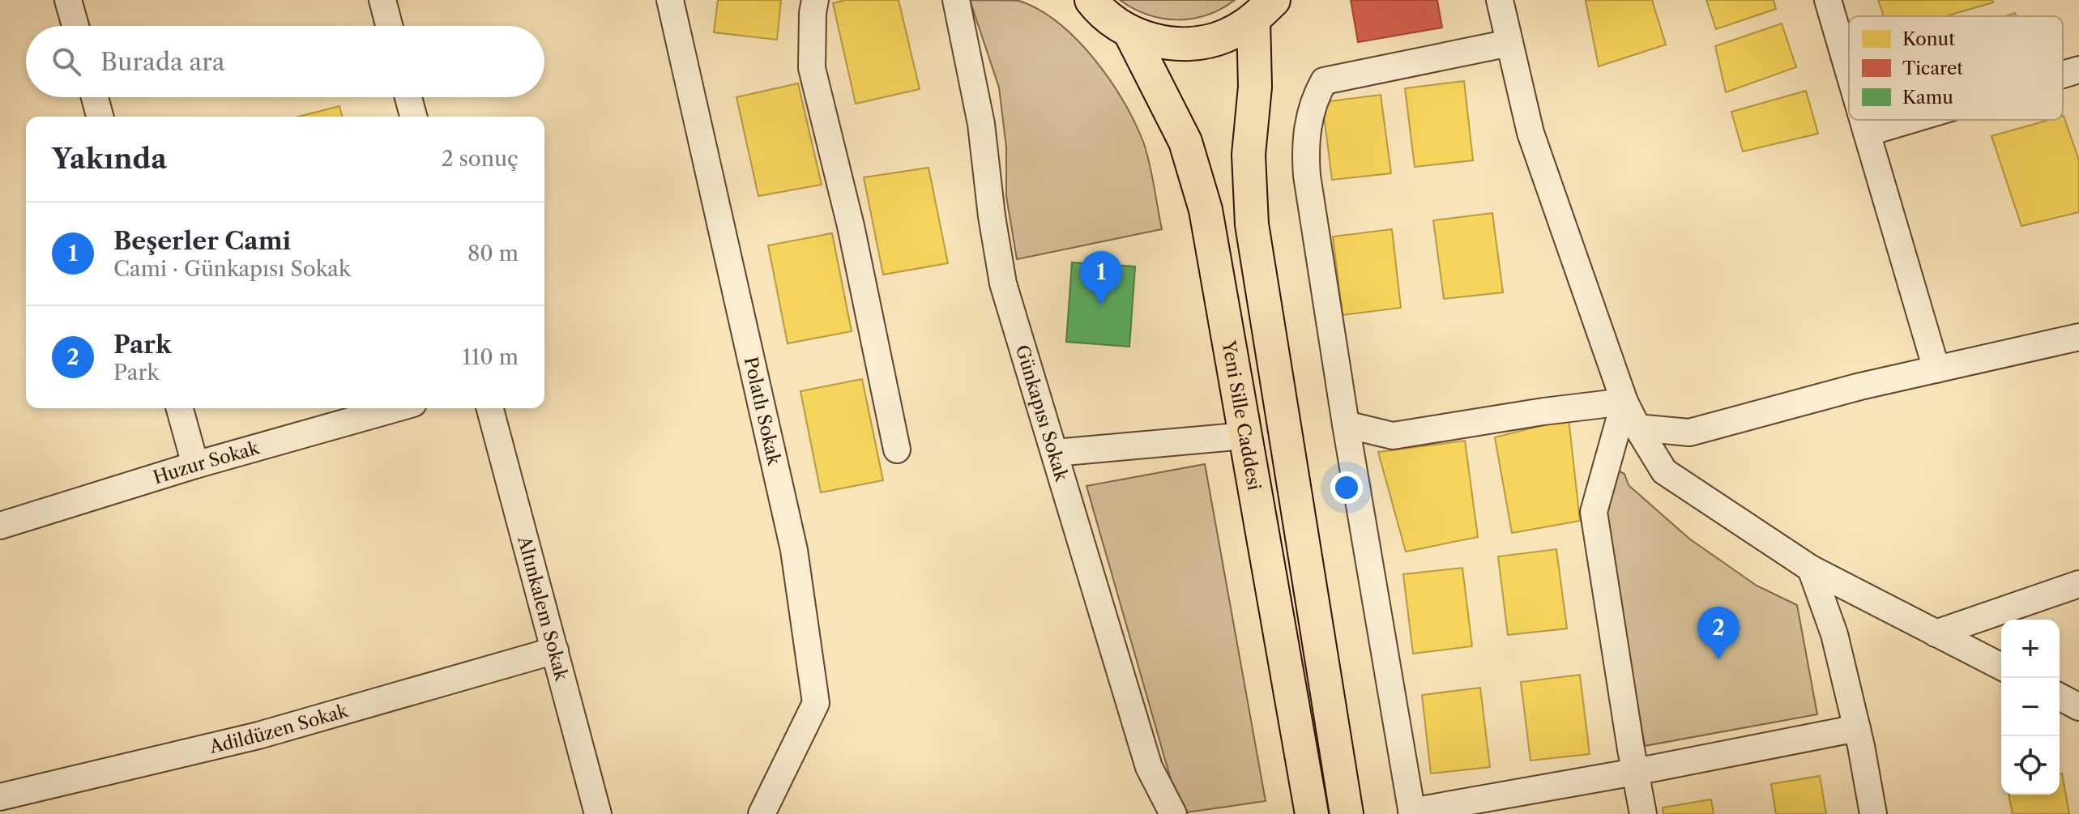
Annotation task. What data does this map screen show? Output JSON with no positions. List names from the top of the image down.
{
  "streets": {
    "main road": ["Yeni Sille Caddesi"],
    "street": [
      "Polatlı Sokak",
      "Günkapısı Sokak",
      "Huzur Sokak",
      "Altınkalem Sokak",
      "Adildüzen Sokak"
    ]
  },
  "crossings": [
    ["Altınkalem Sokak", "Adildüzen Sokak"]
  ],
  "legend": ["Konut", "Ticaret", "Kamu"],
  "page": {
    "search": "Burada ara",
    "heading": ["Yakında", "2 sonuç"],
    "list": [
      {
        "mark": "1",
        "name": "Beşerler Cami",
        "note": "Cami · Günkapısı Sokak",
        "value": "80 m"
      },
      {
        "mark": "2",
        "name": "Park",
        "note": "Park",
        "value": "110 m"
      }
    ],
    "pins": ["1", "2"],
    "map_buttons": ["+", "−"]
  }
}
